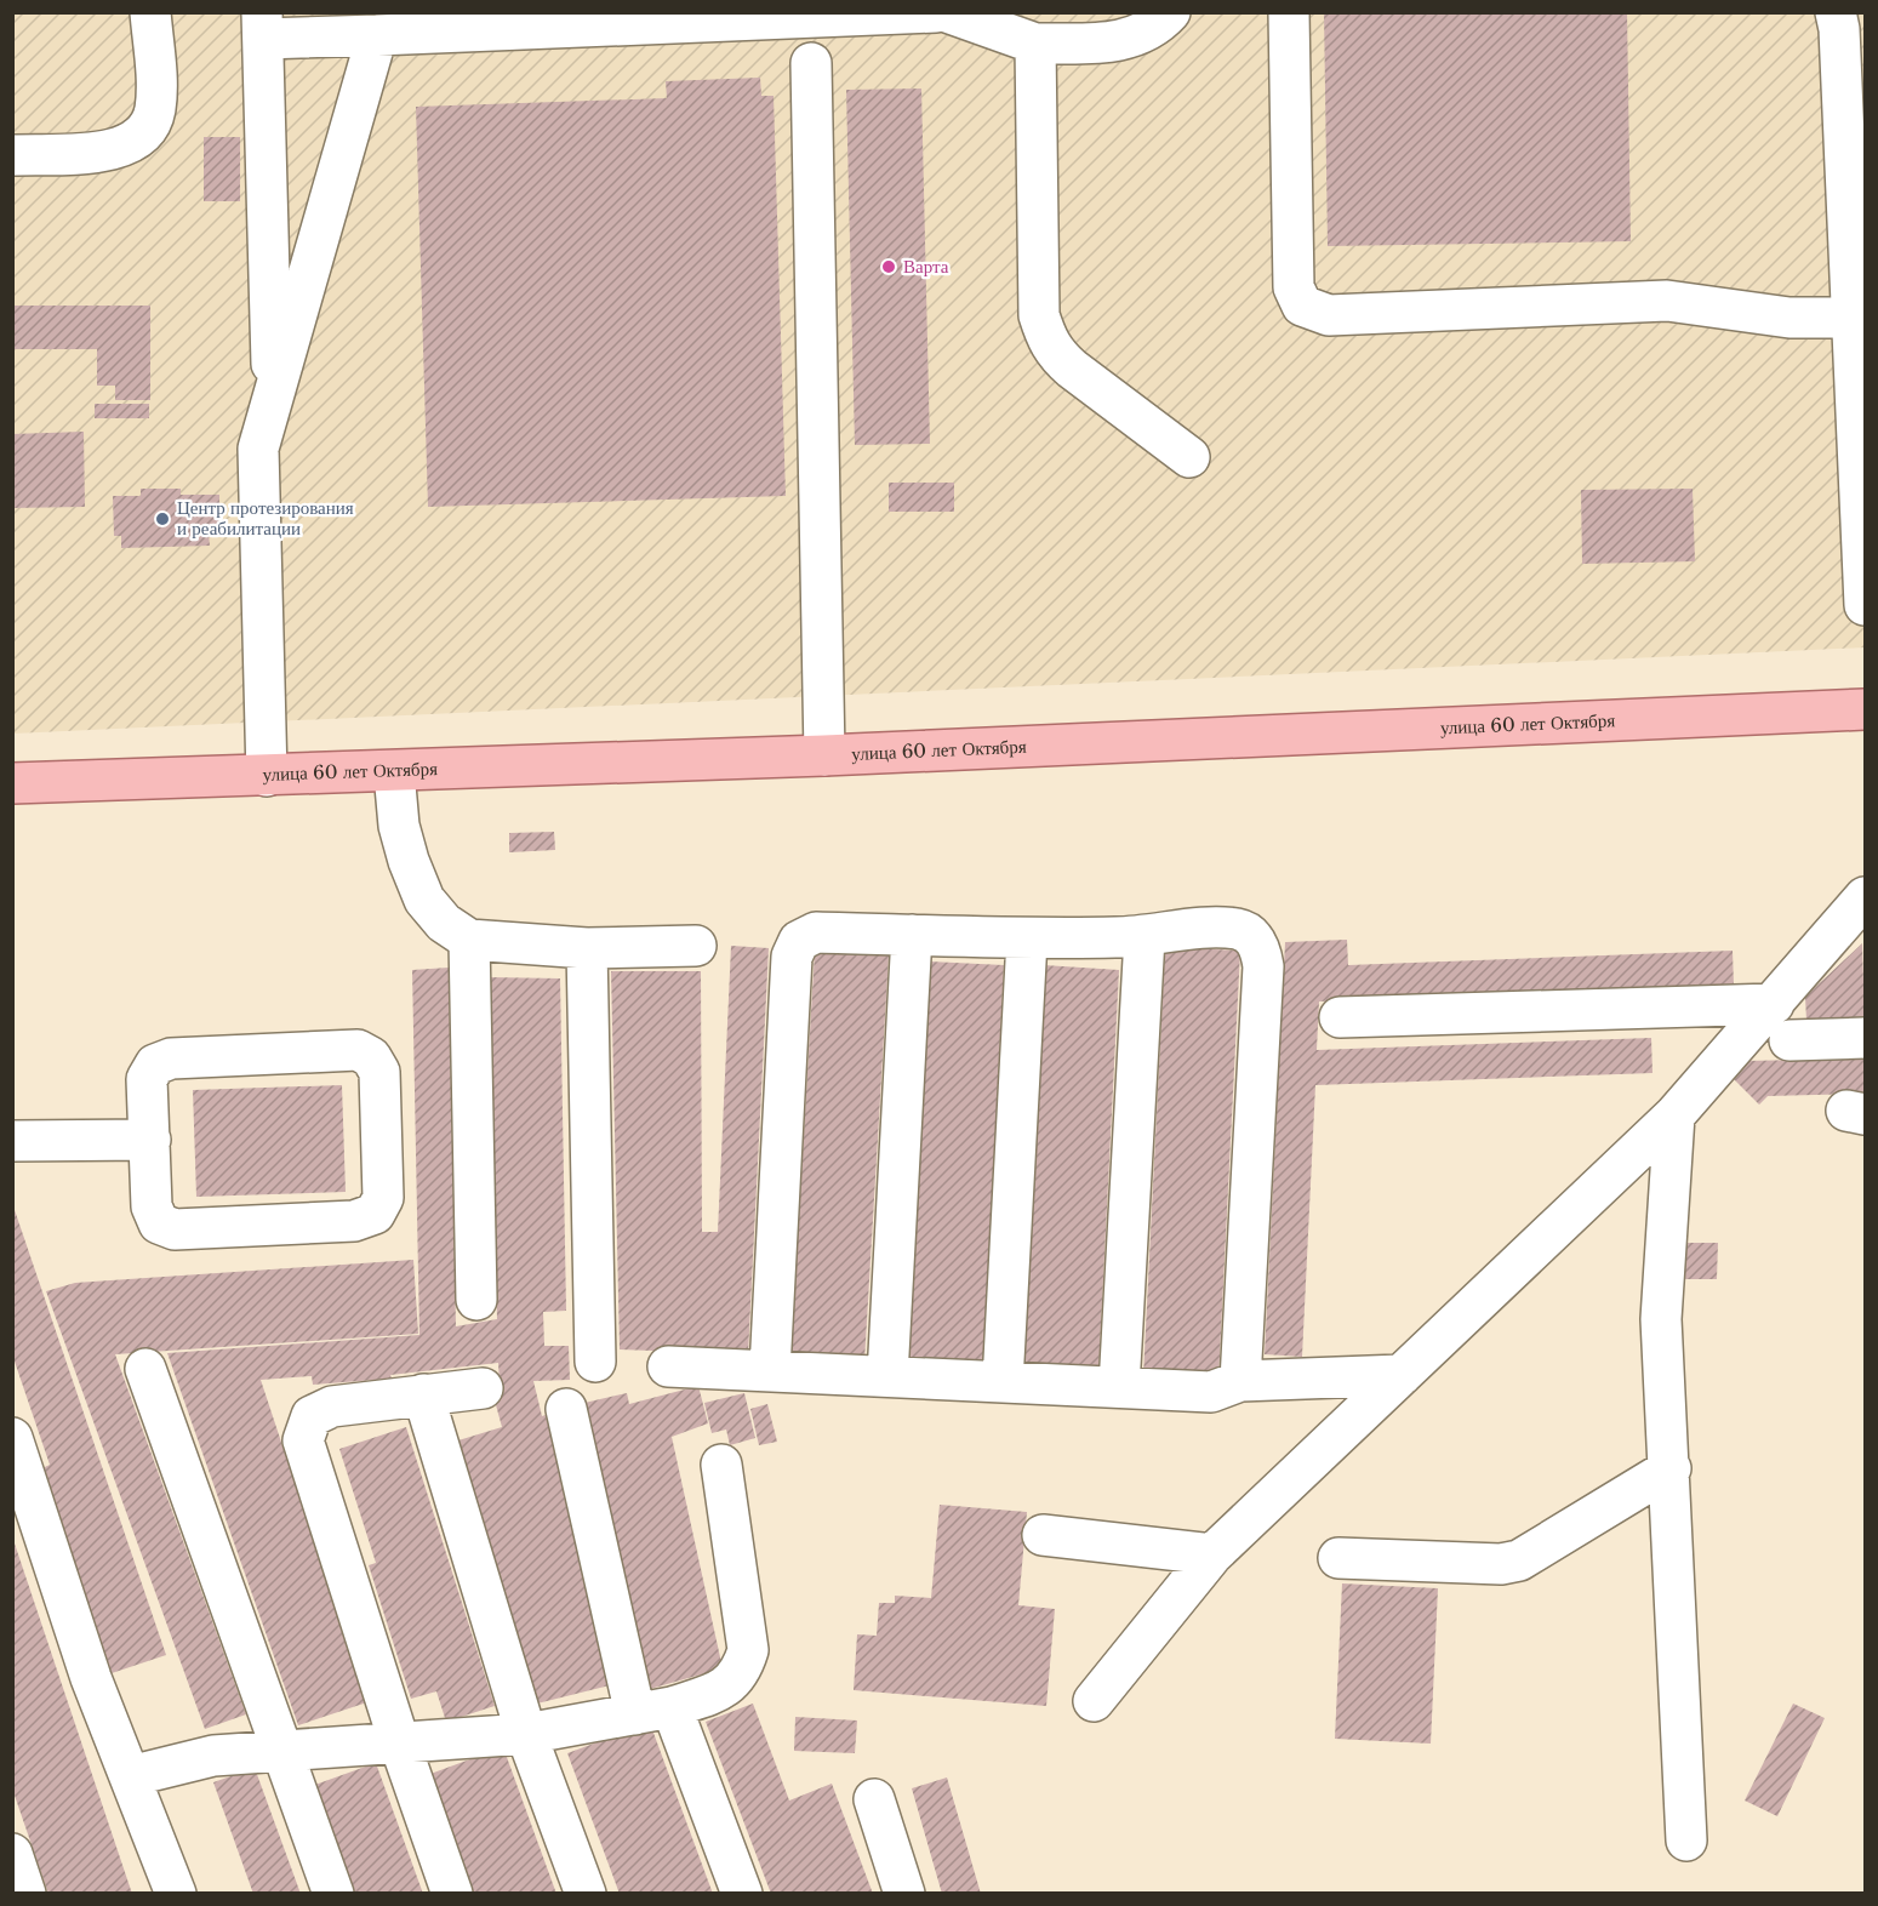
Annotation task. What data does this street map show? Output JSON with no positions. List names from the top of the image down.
{
  "streets": {
    "main road": ["улица 60 лет Октября"]
  },
  "places": ["Варта", "Центр протезирования и реабилитации"]
}
